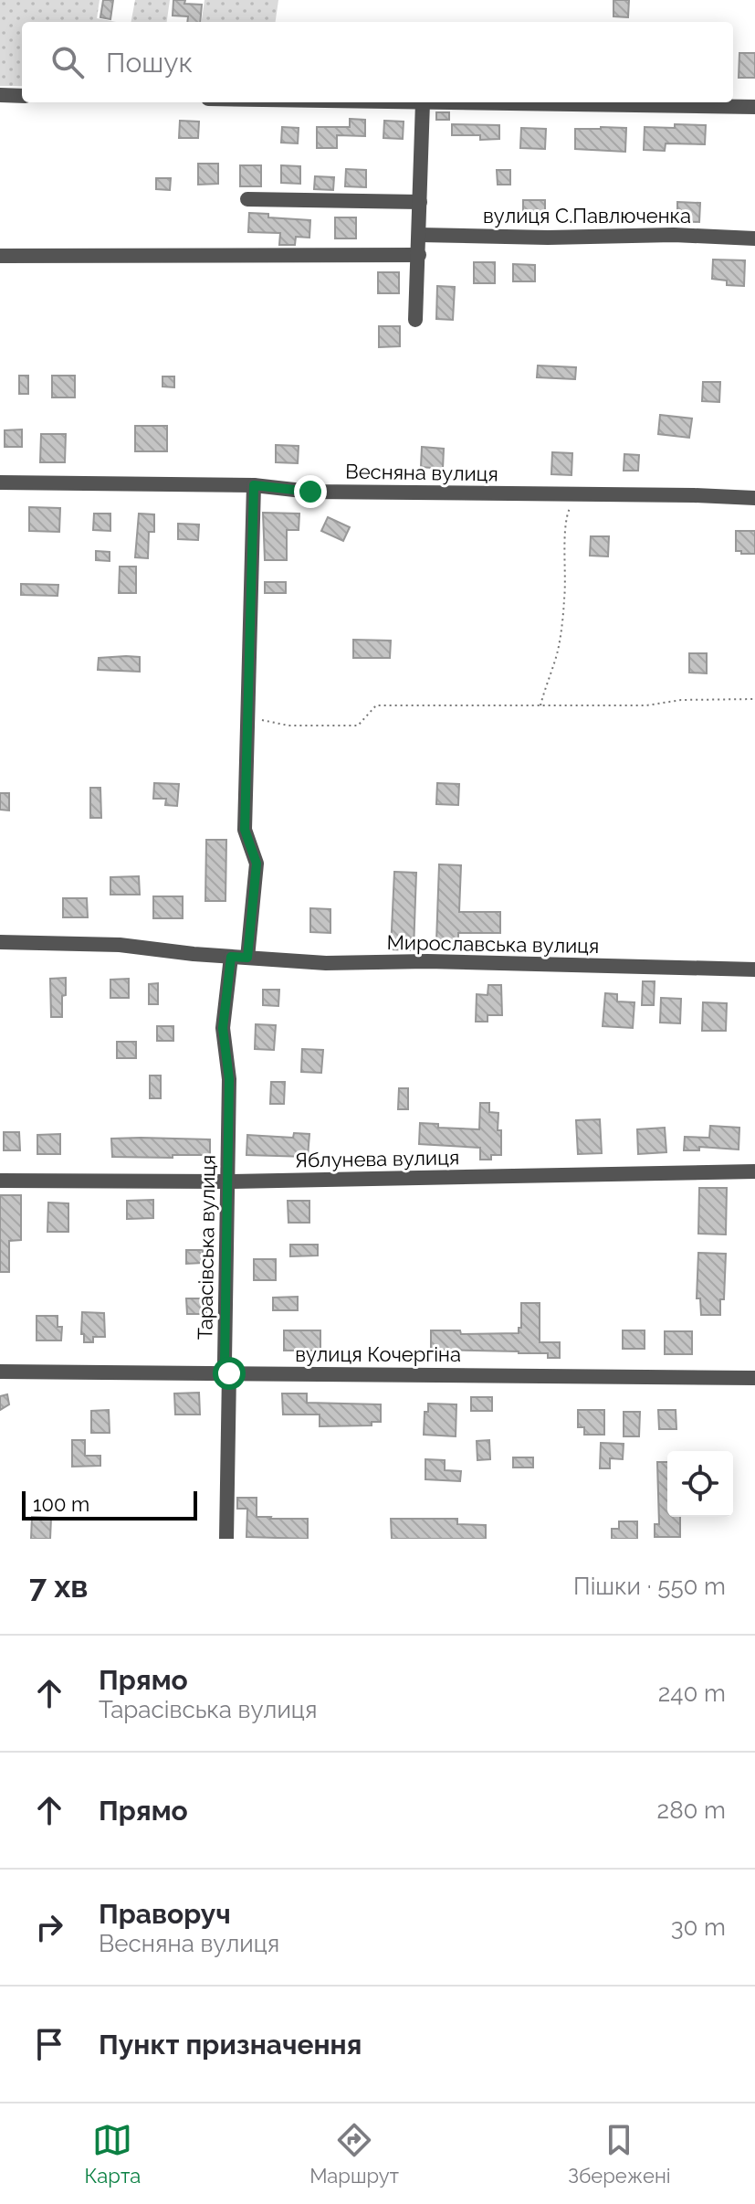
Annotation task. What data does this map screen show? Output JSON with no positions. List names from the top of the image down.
{
  "streets": {
    "street": [
      "вулиця С.Павлюченка",
      "Весняна вулиця",
      "Мирославська вулиця",
      "Яблунева вулиця",
      "Тарасівська вулиця",
      "вулиця Кочергіна"
    ]
  },
  "crossings": [
    ["Мирославська вулиця", "Тарасівська вулиця"],
    ["Яблунева вулиця", "Тарасівська вулиця"],
    ["Тарасівська вулиця", "вулиця Кочергіна"]
  ],
  "scale_bar": "100 m",
  "page": {
    "search": "Пошук",
    "scale": "100 m",
    "heading": ["7 хв", "Пішки · 550 m"],
    "list": [
      ["Прямо", "Тарасівська вулиця", "240 m"],
      ["Прямо", "280 m"],
      ["Праворуч", "Весняна вулиця", "30 m"],
      "Пункт призначення"
    ],
    "nav": ["Карта", "Маршрут", "Збережені"]
  }
}
